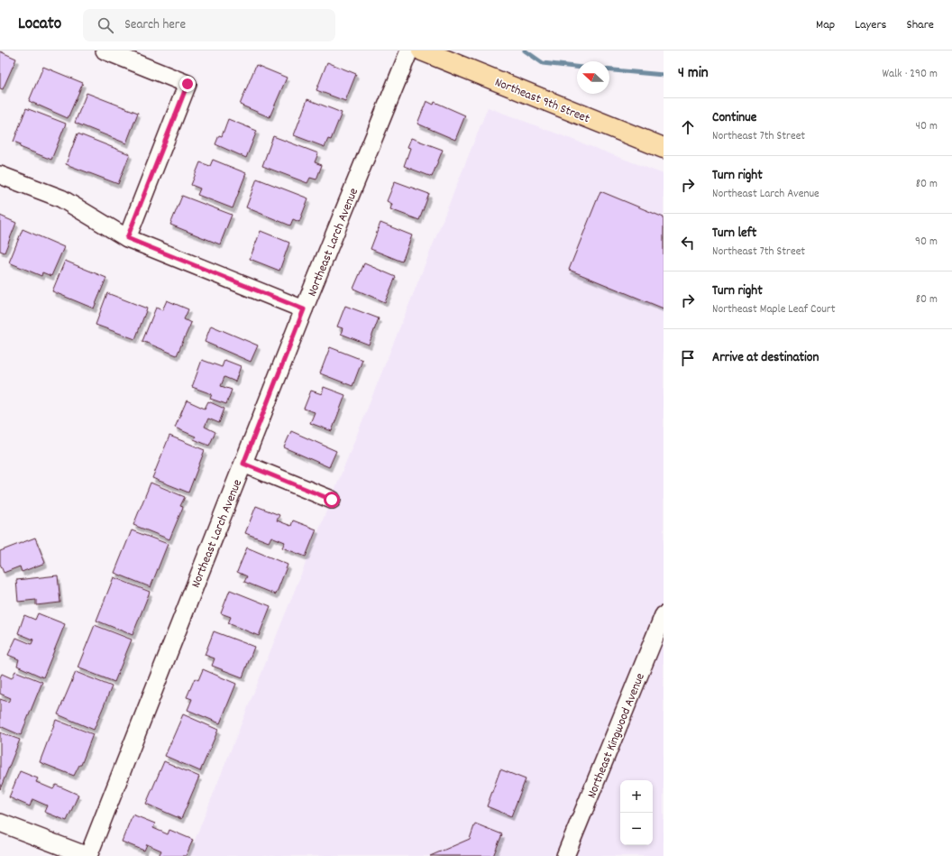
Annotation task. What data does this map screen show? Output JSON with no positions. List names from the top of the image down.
{
  "streets": {
    "main road": ["Northeast 9th Street"],
    "street": ["Northeast Larch Avenue", "Northeast Kingwood Avenue"]
  },
  "north": "left",
  "page": {
    "header": "Locato",
    "search": "Search here",
    "nav": ["Map", "Layers", "Share"],
    "heading": ["4 min", "Walk · 290 m"],
    "list": [
      ["Continue", "Northeast 7th Street", "40 m"],
      ["Turn right", "Northeast Larch Avenue", "80 m"],
      ["Turn left", "Northeast 7th Street", "90 m"],
      ["Turn right", "Northeast Maple Leaf Court", "80 m"],
      "Arrive at destination"
    ],
    "map_buttons": ["+", "−"]
  }
}
